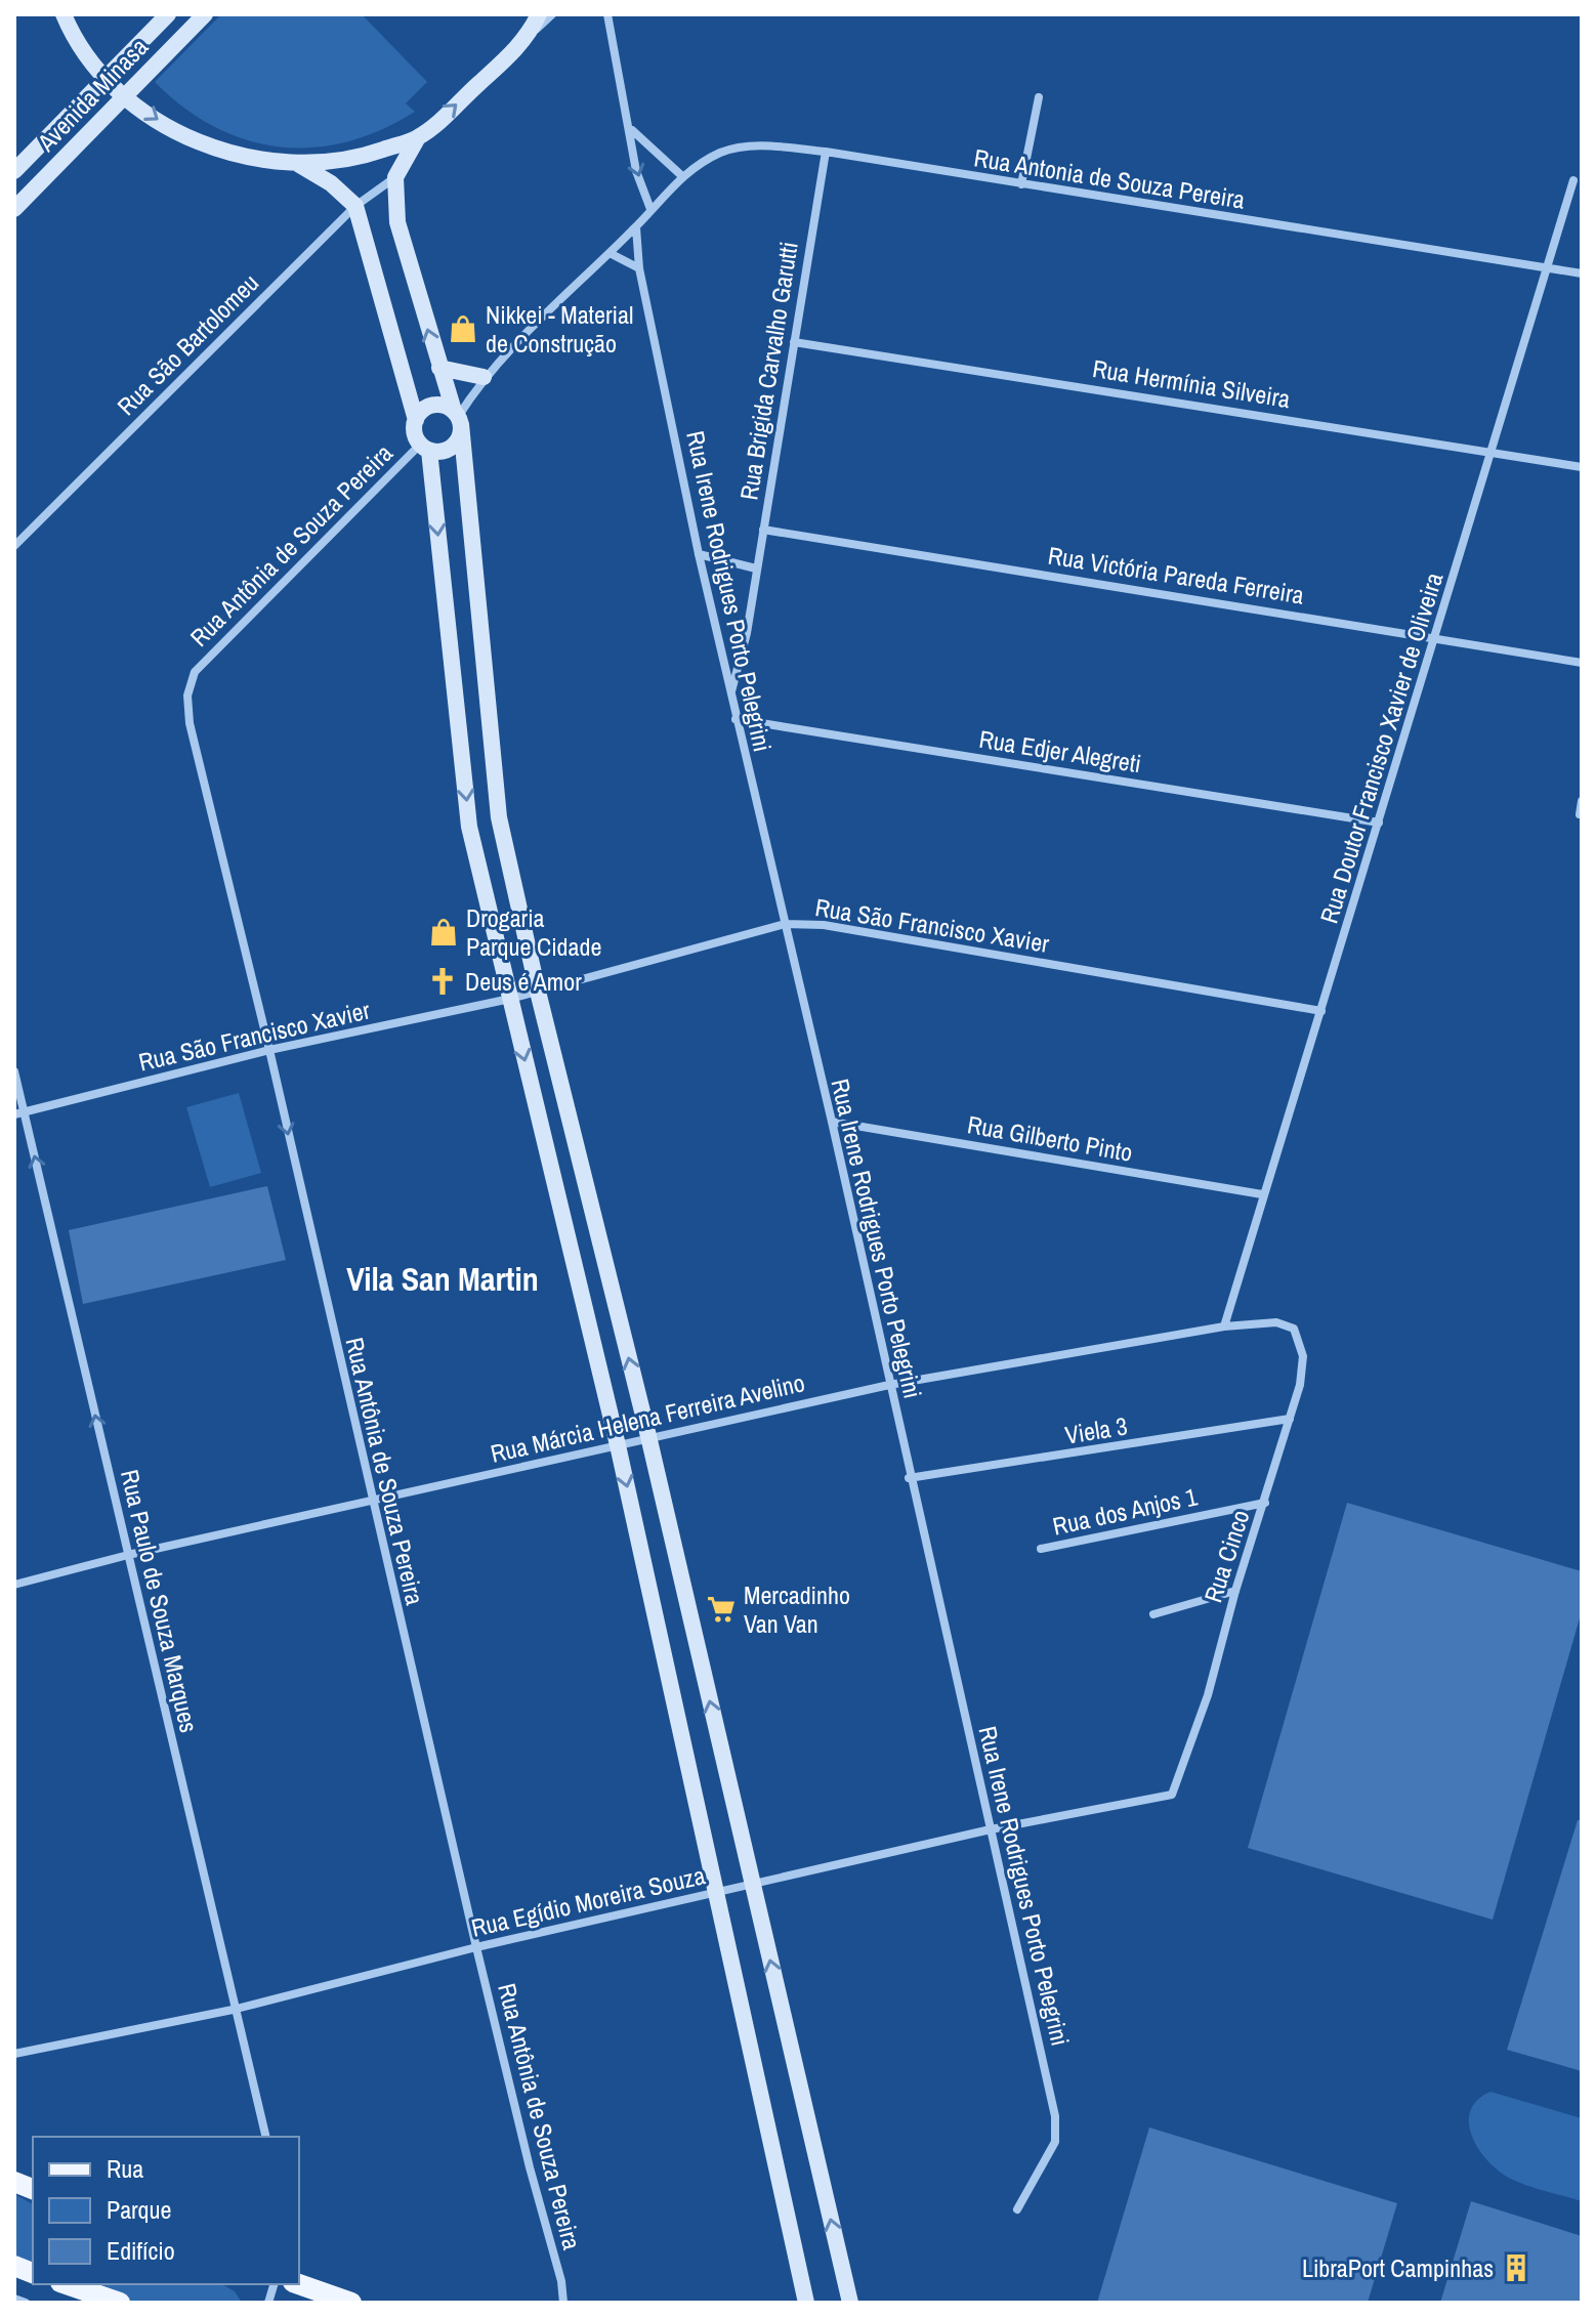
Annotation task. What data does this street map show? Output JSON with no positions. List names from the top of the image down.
{
  "streets": {
    "main road": ["Avenida Minasa"],
    "street": [
      "Rua Antonia de Souza Pereira",
      "Rua São Bartolomeu",
      "Rua Brigida Carvalho Garutti",
      "Rua Hermínia Silveira",
      "Rua Antônia de Souza Pereira",
      "Rua Victória Pareda Ferreira",
      "Rua Irene Rodrigues Porto Pelegrini",
      "Rua Doutor Francisco Xavier de Oliveira",
      "Rua Edjer Alegreti",
      "Rua São Francisco Xavier",
      "Rua Gilberto Pinto",
      "Rua Márcia Helena Ferreira Avelino",
      "Viela 3",
      "Rua dos Anjos 1",
      "Rua Cinco",
      "Rua Paulo de Souza Marques",
      "Rua Egídio Moreira Souza"
    ]
  },
  "crossings": [
    ["Rua Antonia de Souza Pereira", "Rua Brigida Carvalho Garutti"],
    ["Rua Antonia de Souza Pereira", "Rua Doutor Francisco Xavier de Oliveira"],
    ["Rua Brigida Carvalho Garutti", "Rua Hermínia Silveira"],
    ["Rua Brigida Carvalho Garutti", "Rua Victória Pareda Ferreira"],
    ["Rua Brigida Carvalho Garutti", "Rua Irene Rodrigues Porto Pelegrini"],
    ["Rua Hermínia Silveira", "Rua Doutor Francisco Xavier de Oliveira"],
    ["Rua Antônia de Souza Pereira", "Rua São Francisco Xavier"],
    ["Rua Antônia de Souza Pereira", "Rua Márcia Helena Ferreira Avelino"],
    ["Rua Antônia de Souza Pereira", "Rua Egídio Moreira Souza"],
    ["Rua Victória Pareda Ferreira", "Rua Doutor Francisco Xavier de Oliveira"],
    ["Rua Irene Rodrigues Porto Pelegrini", "Rua Edjer Alegreti"],
    ["Rua Irene Rodrigues Porto Pelegrini", "Rua São Francisco Xavier"],
    ["Rua Irene Rodrigues Porto Pelegrini", "Rua Gilberto Pinto"],
    ["Rua Irene Rodrigues Porto Pelegrini", "Rua Márcia Helena Ferreira Avelino"],
    ["Rua Irene Rodrigues Porto Pelegrini", "Viela 3"],
    ["Rua Irene Rodrigues Porto Pelegrini", "Rua Egídio Moreira Souza"],
    ["Rua Doutor Francisco Xavier de Oliveira", "Rua Edjer Alegreti"],
    ["Rua Doutor Francisco Xavier de Oliveira", "Rua São Francisco Xavier"],
    ["Rua Doutor Francisco Xavier de Oliveira", "Rua Gilberto Pinto"],
    ["Rua Doutor Francisco Xavier de Oliveira", "Rua Márcia Helena Ferreira Avelino"],
    ["Rua São Francisco Xavier", "Rua Paulo de Souza Marques"],
    ["Rua Márcia Helena Ferreira Avelino", "Rua Cinco"],
    ["Rua Márcia Helena Ferreira Avelino", "Rua Paulo de Souza Marques"],
    ["Viela 3", "Rua Cinco"],
    ["Rua dos Anjos 1", "Rua Cinco"],
    ["Rua Cinco", "Rua Egídio Moreira Souza"],
    ["Rua Paulo de Souza Marques", "Rua Egídio Moreira Souza"]
  ],
  "one_way": ["Rua Paulo de Souza Marques"],
  "districts": ["Vila San Martin"],
  "places": {
    "shop": ["Nikkei - Material de Construção", "Drogaria Parque Cidade"],
    "church": ["Deus é Amor"],
    "supermarket": ["Mercadinho Van Van"],
    "building": ["LibraPort Campinhas"]
  },
  "legend": ["Rua", "Parque", "Edifício"]
}
